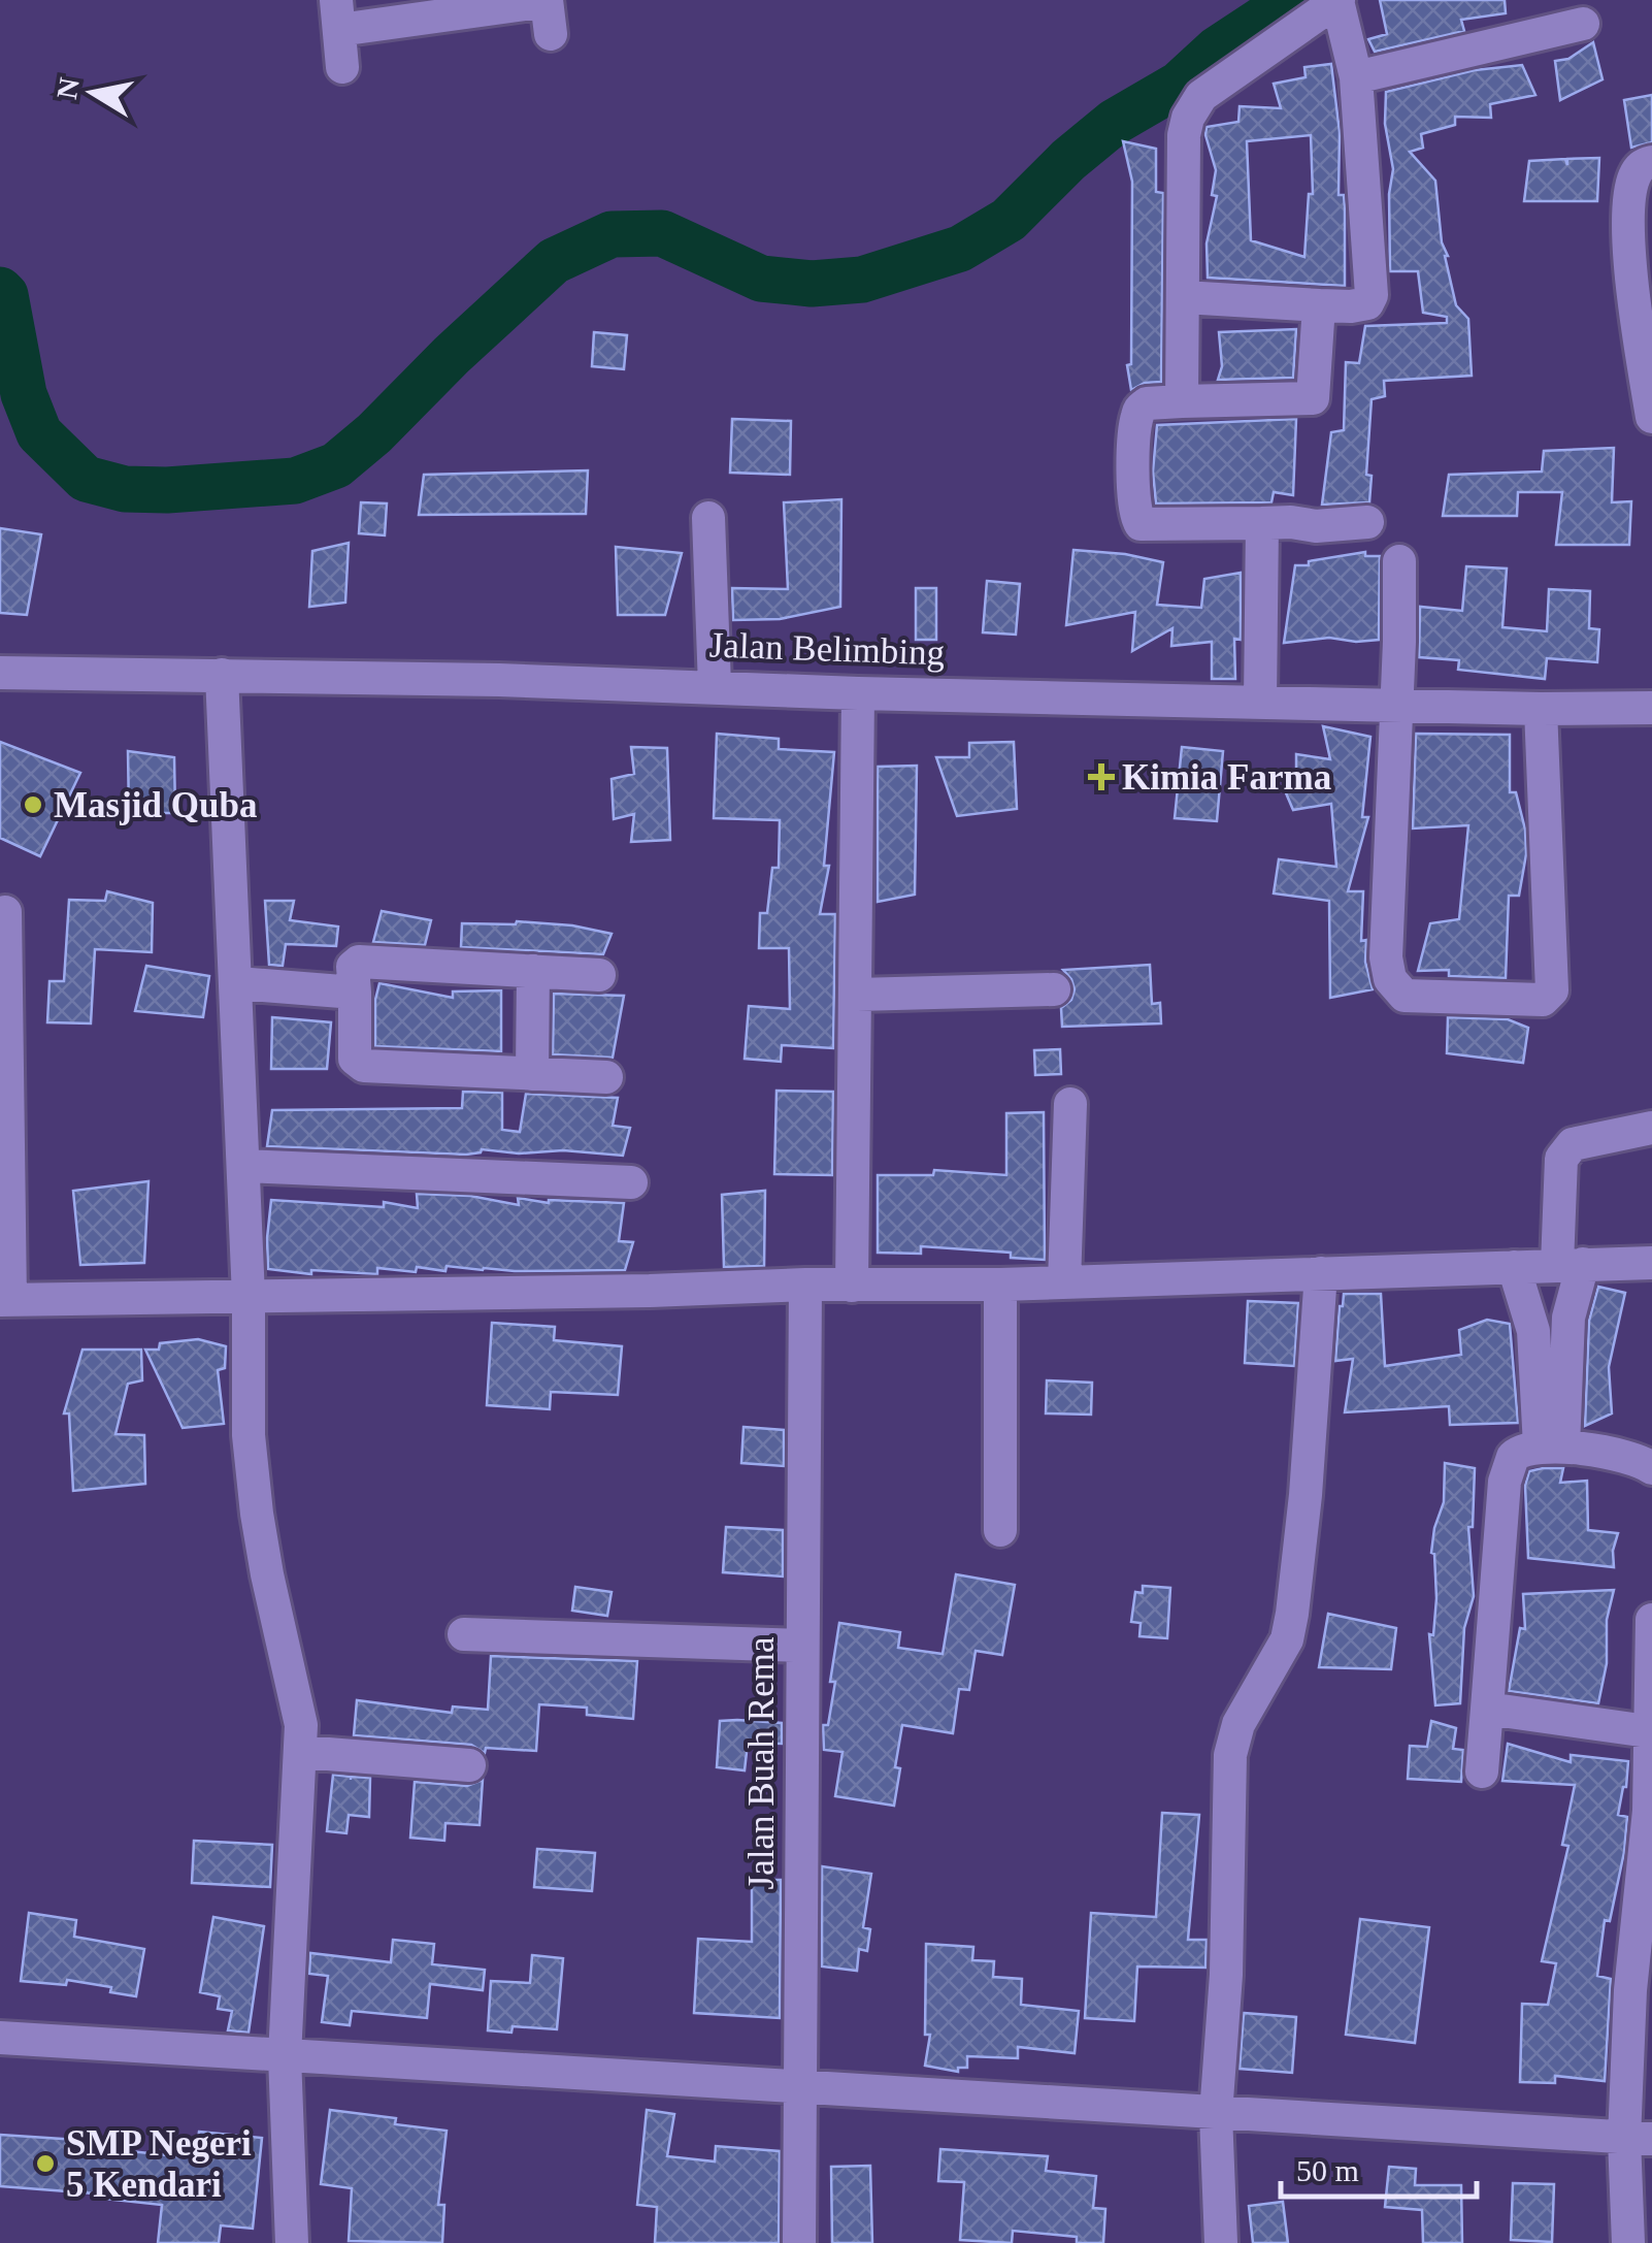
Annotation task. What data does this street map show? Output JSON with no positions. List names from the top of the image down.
{
  "streets": {
    "street": ["Jalan Belimbing", "Jalan Buah Rema"]
  },
  "places": {
    "health": ["Kimia Farma"],
    "other": ["Masjid Quba", "SMP Negeri 5 Kendari"]
  },
  "scale_bar": "50 m",
  "north": "left"
}
